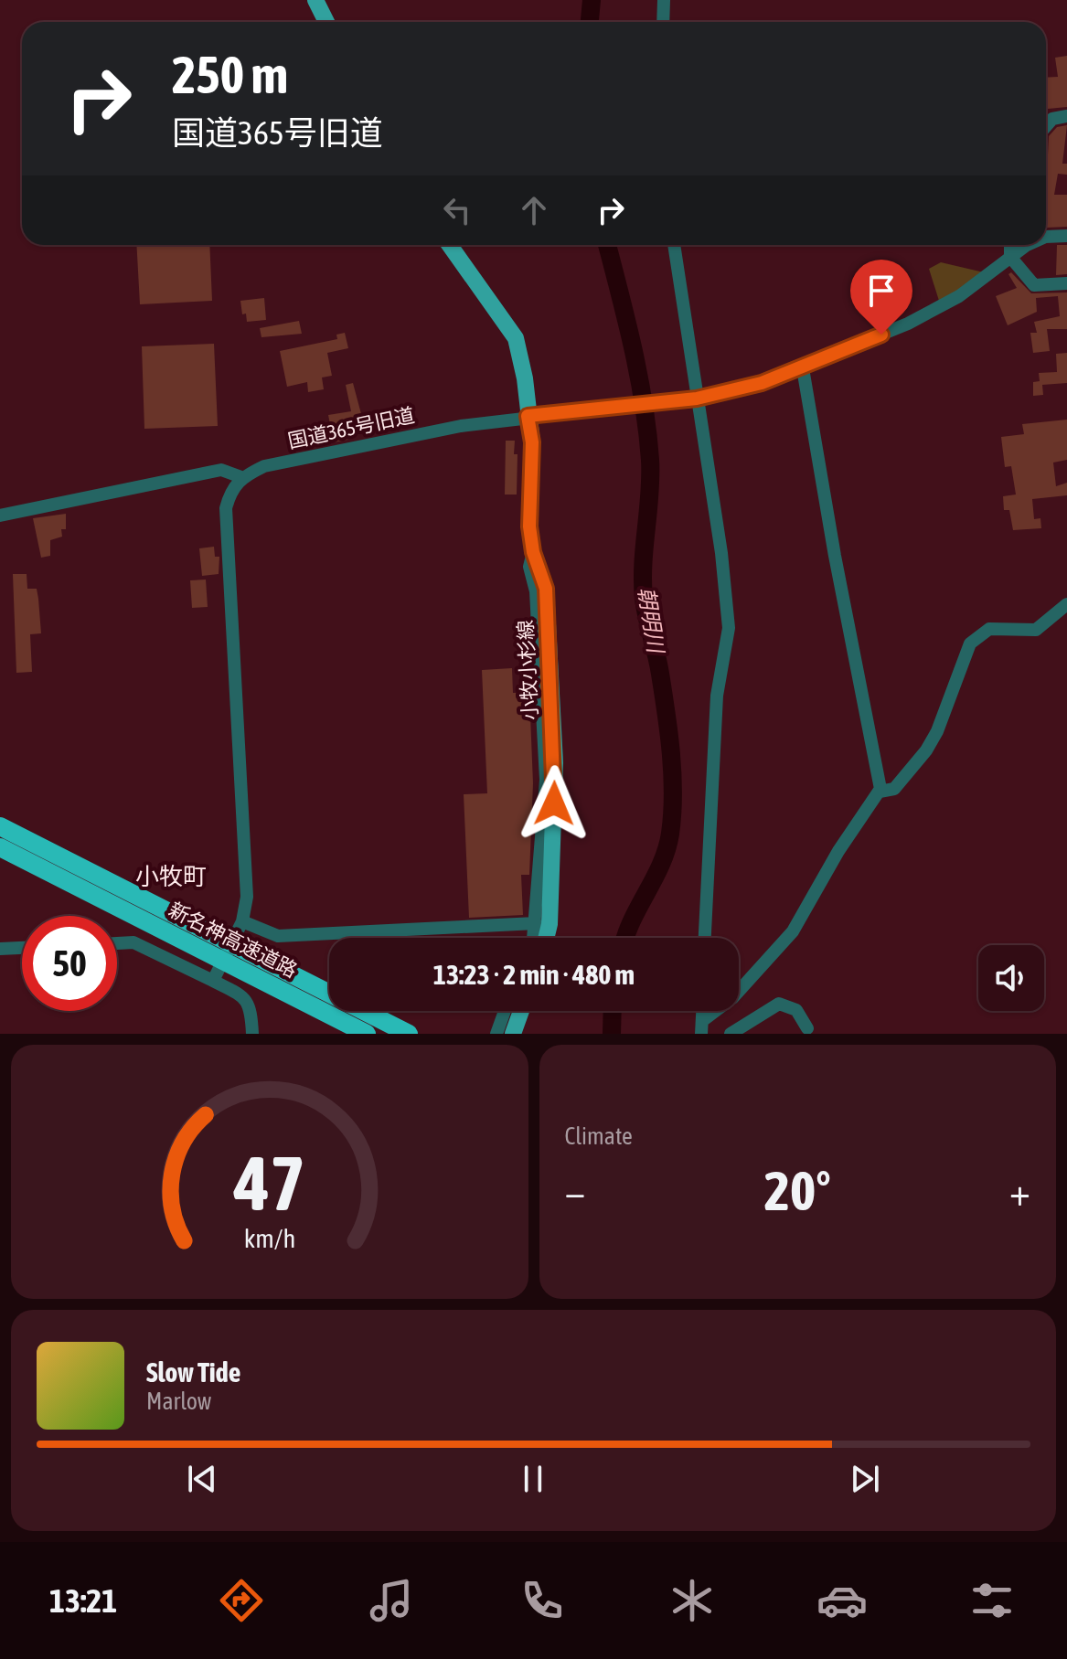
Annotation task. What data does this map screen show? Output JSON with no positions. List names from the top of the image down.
{
  "streets": {
    "highway": ["新名神高速道路"],
    "main road": ["小牧小杉線"],
    "street": ["国道365号旧道"]
  },
  "crossings": [
    ["国道365号旧道", "小牧小杉線"]
  ],
  "districts": ["小牧町"],
  "water": ["朝明川"],
  "page": {
    "turn": ["250 m", "国道365号旧道"],
    "limit": "50",
    "trip": "13:23 · 2 min · 480 m",
    "tile": "Climate",
    "heat": ["−", "20°", "+"],
    "song": ["Slow Tide", "Marlow"],
    "tabs": "13:21",
    "gauge": ["47", "km/h"]
  }
}
